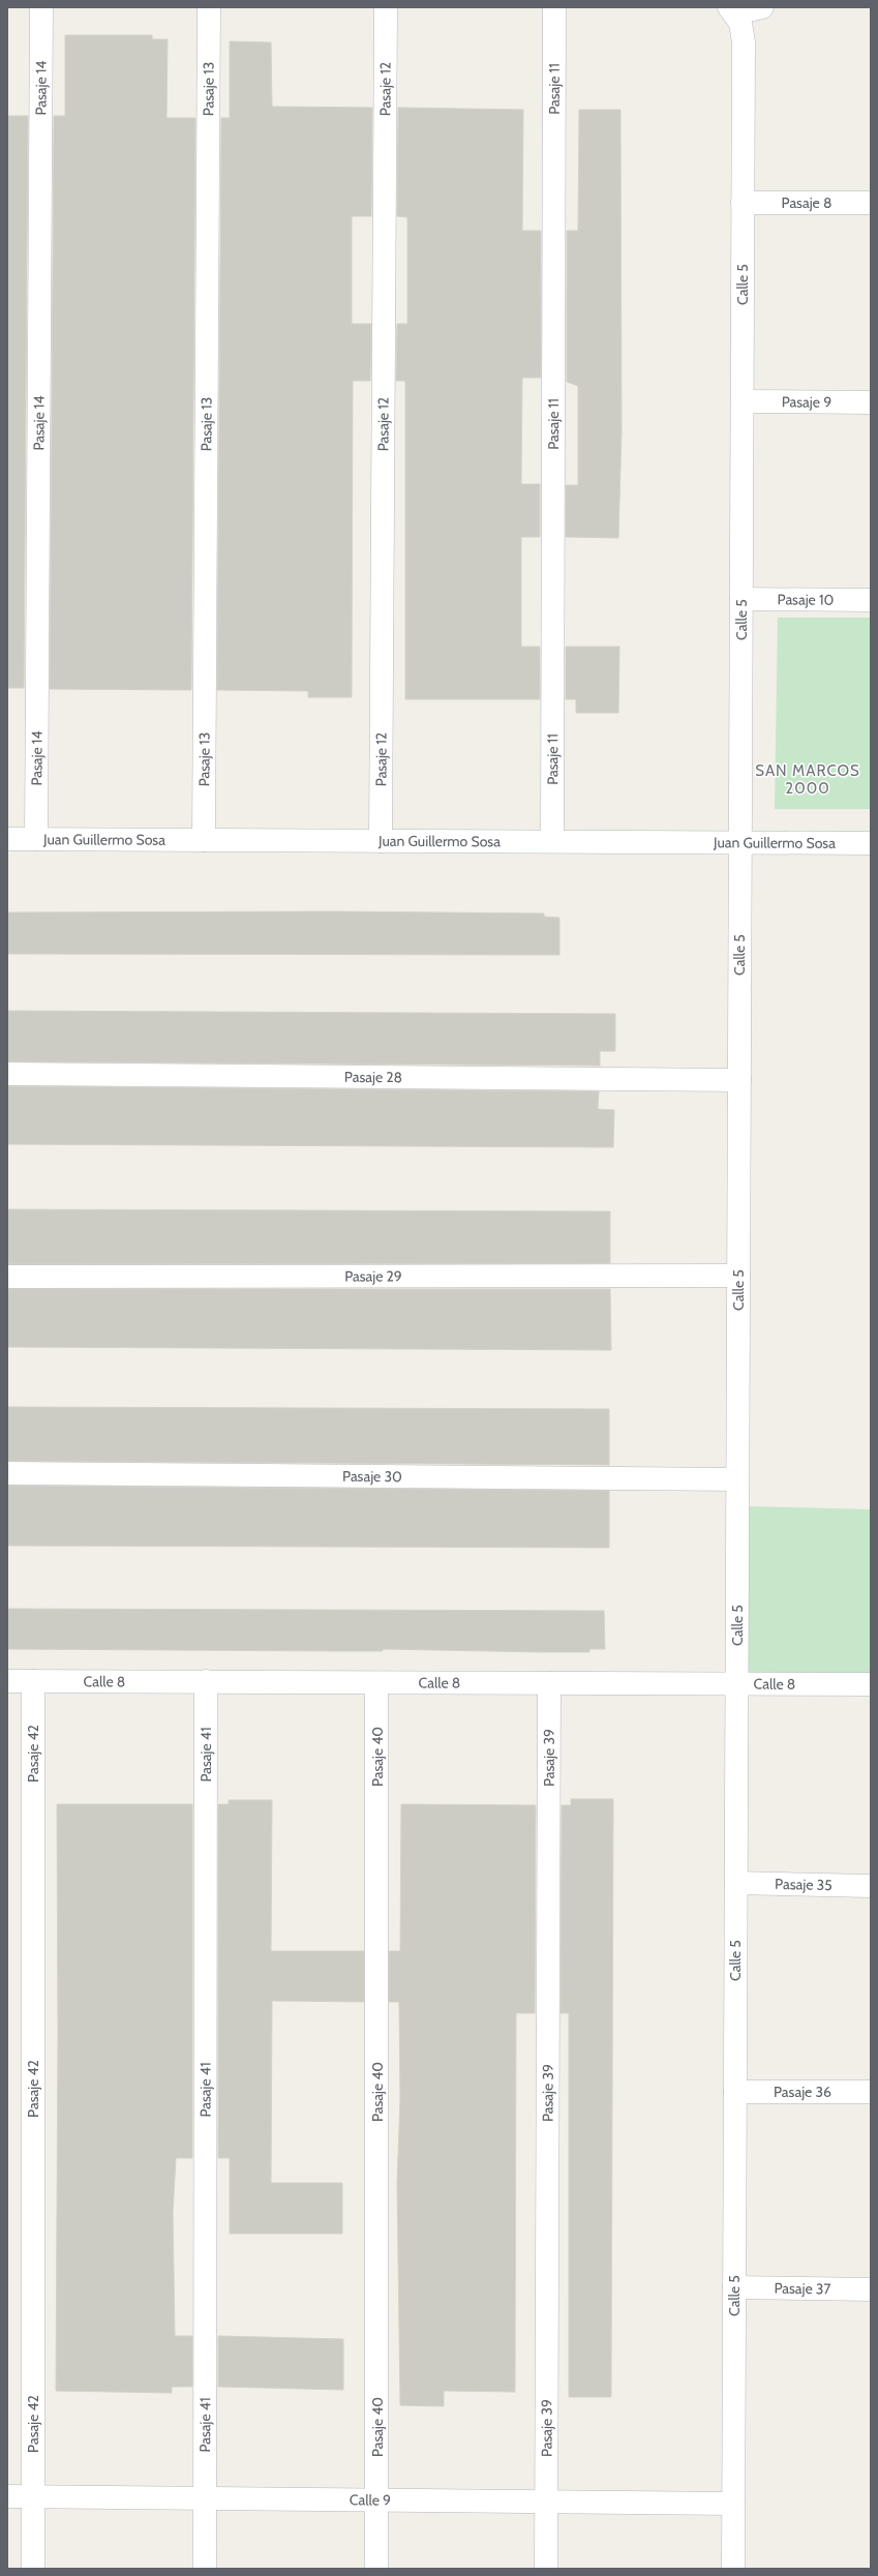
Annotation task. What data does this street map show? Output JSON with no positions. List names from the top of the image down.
{
  "streets": {
    "street": [
      "Pasaje 14",
      "Pasaje 13",
      "Pasaje 12",
      "Pasaje 11",
      "Pasaje 8",
      "Calle 5",
      "Pasaje 9",
      "Pasaje 10",
      "Juan Guillermo Sosa",
      "Pasaje 28",
      "Pasaje 29",
      "Pasaje 30",
      "Calle 8",
      "Pasaje 42",
      "Pasaje 41",
      "Pasaje 40",
      "Pasaje 39",
      "Pasaje 35",
      "Pasaje 36",
      "Pasaje 37",
      "Calle 9"
    ]
  },
  "crossings": [
    ["Pasaje 14", "Juan Guillermo Sosa"],
    ["Pasaje 13", "Juan Guillermo Sosa"],
    ["Pasaje 12", "Juan Guillermo Sosa"],
    ["Pasaje 11", "Juan Guillermo Sosa"],
    ["Pasaje 8", "Calle 5"],
    ["Calle 5", "Pasaje 9"],
    ["Calle 5", "Pasaje 10"],
    ["Calle 5", "Juan Guillermo Sosa"],
    ["Calle 5", "Pasaje 28"],
    ["Calle 5", "Pasaje 29"],
    ["Calle 5", "Pasaje 30"],
    ["Calle 5", "Calle 8"],
    ["Calle 5", "Pasaje 35"],
    ["Calle 5", "Pasaje 36"],
    ["Calle 5", "Pasaje 37"],
    ["Calle 5", "Calle 9"],
    ["Calle 8", "Pasaje 42"],
    ["Calle 8", "Pasaje 41"],
    ["Calle 8", "Pasaje 40"],
    ["Calle 8", "Pasaje 39"],
    ["Pasaje 42", "Calle 9"],
    ["Pasaje 41", "Calle 9"],
    ["Pasaje 40", "Calle 9"],
    ["Pasaje 39", "Calle 9"]
  ],
  "districts": ["SAN MARCOS 2000"]
}
